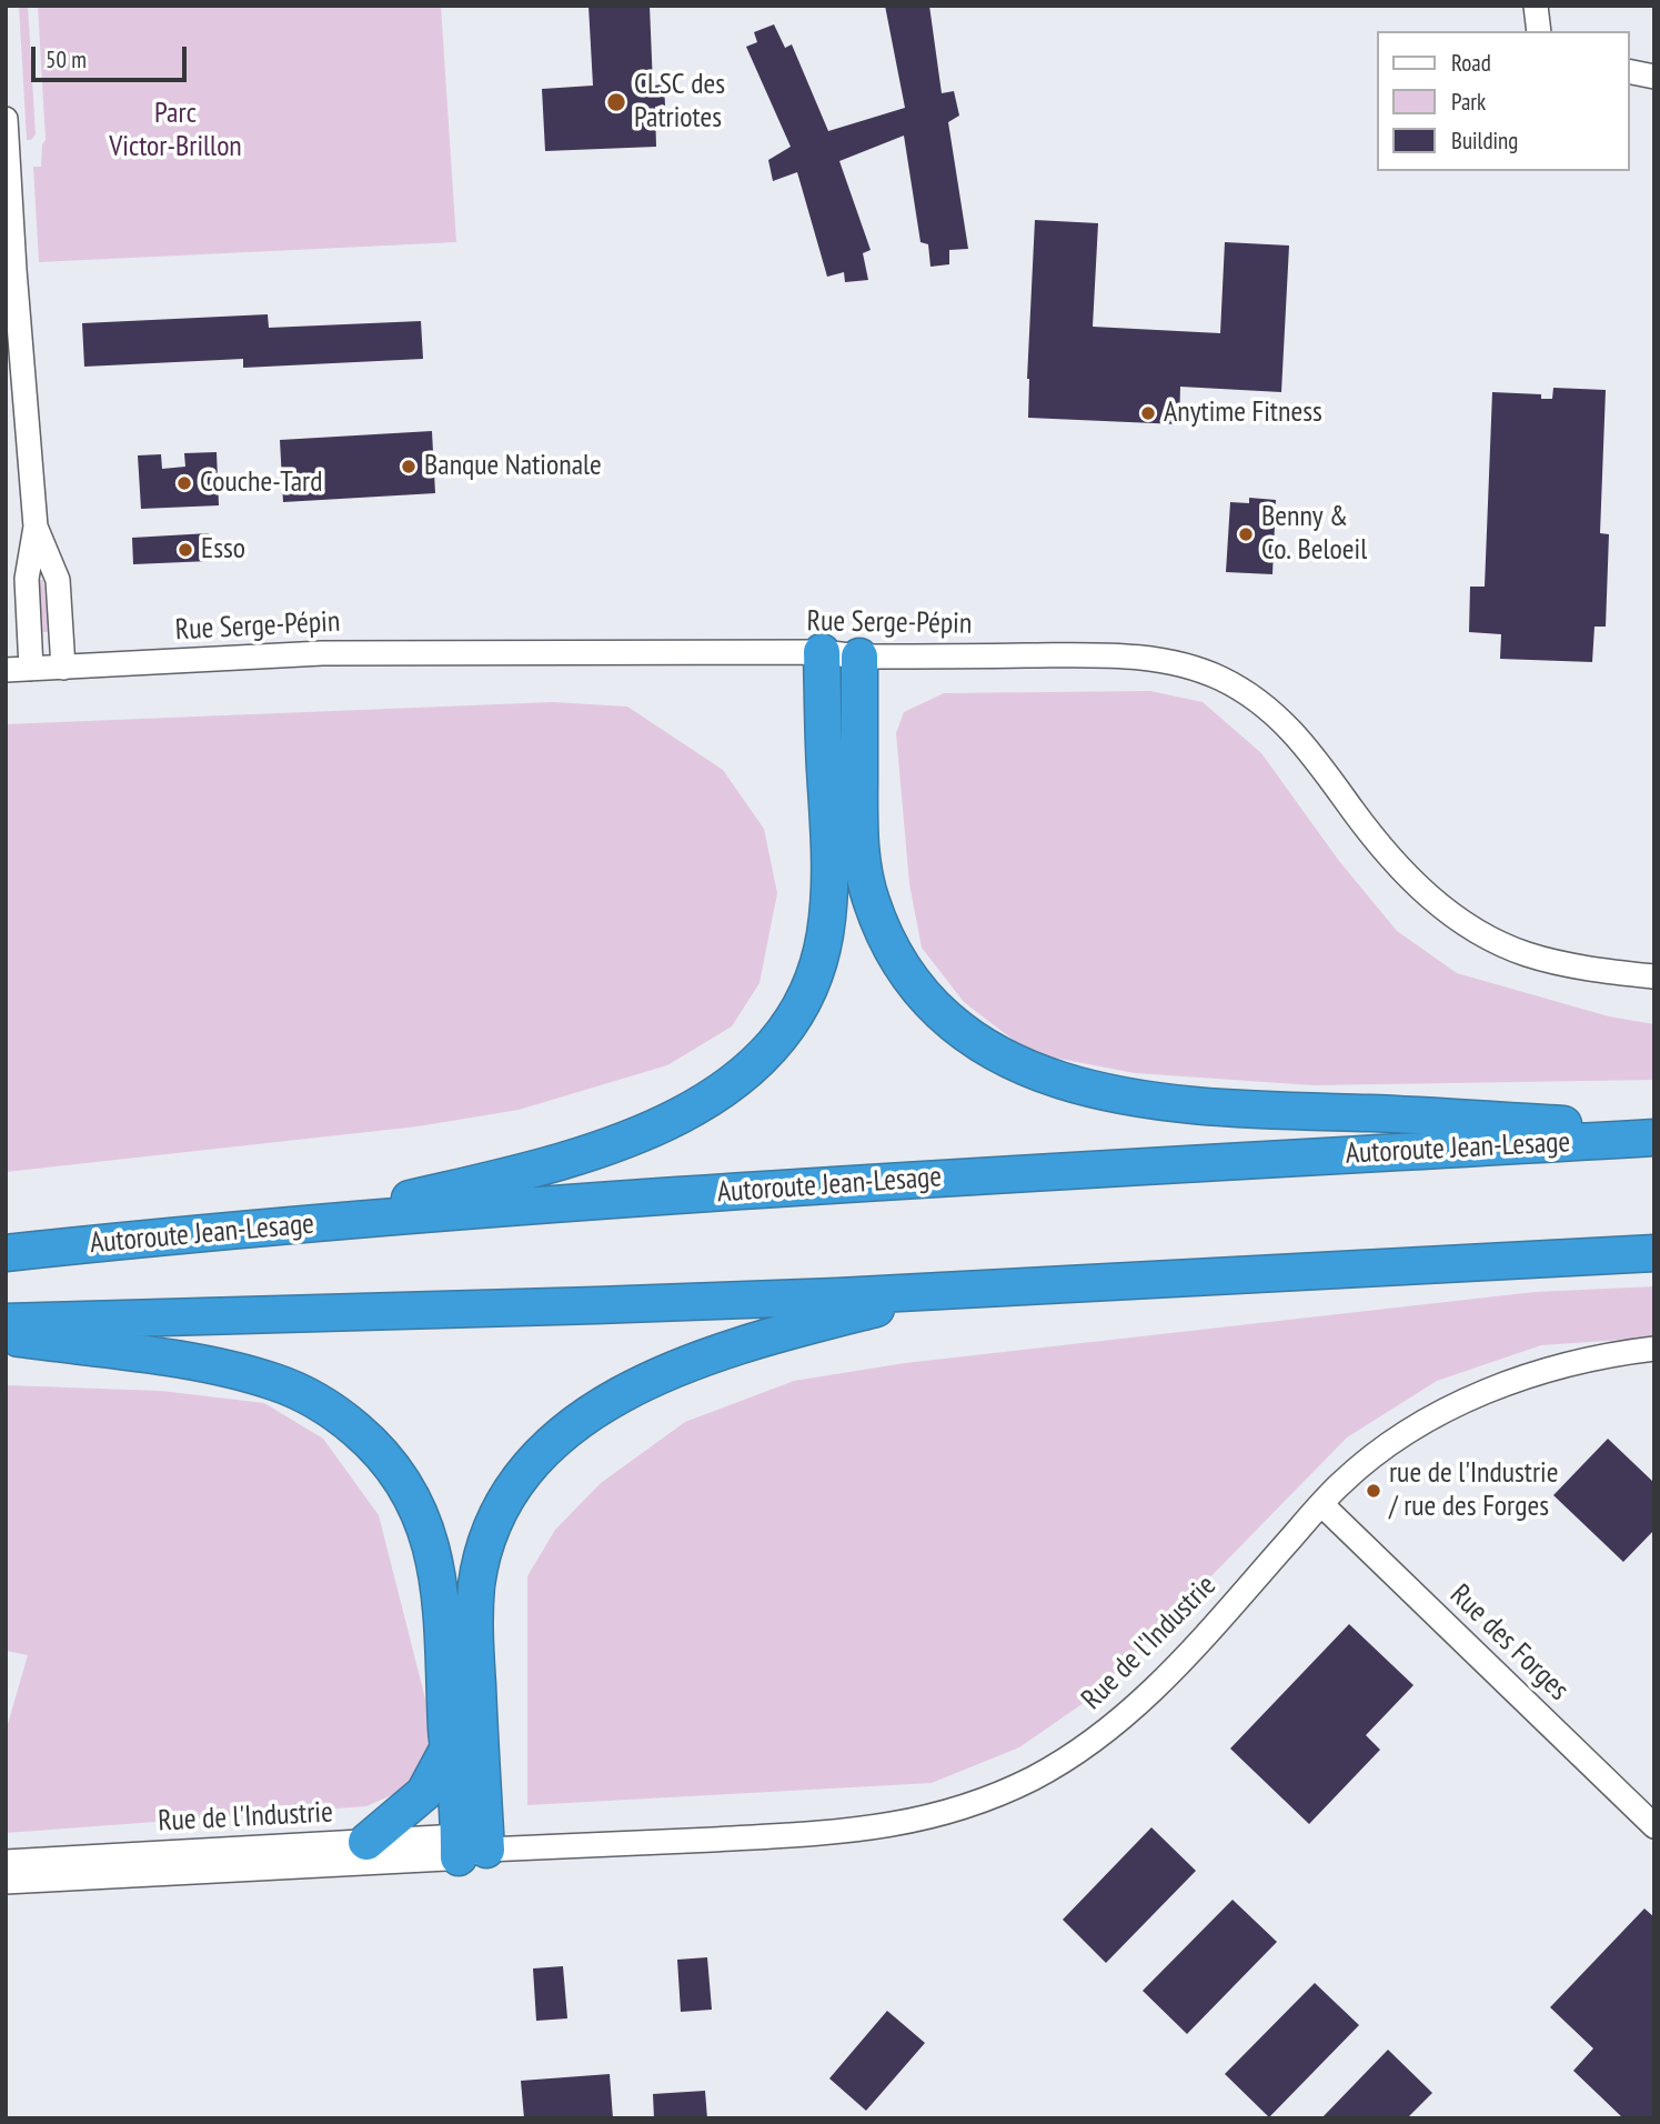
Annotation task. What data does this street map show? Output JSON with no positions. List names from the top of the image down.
{
  "streets": {
    "highway": ["Autoroute Jean-Lesage"],
    "street": ["Rue Serge-Pépin", "Rue de l'Industrie", "Rue des Forges"]
  },
  "crossings": [
    ["Rue de l'Industrie", "Rue des Forges"]
  ],
  "parks": ["Parc Victor-Brillon"],
  "places": [
    "CLSC des Patriotes",
    "Anytime Fitness",
    "Banque Nationale",
    "Couche-Tard",
    "Benny & Co. Beloeil",
    "Esso",
    "rue de l'Industrie / rue des Forges"
  ],
  "legend": ["Road", "Park", "Building"],
  "scale_bar": "50 m"
}
